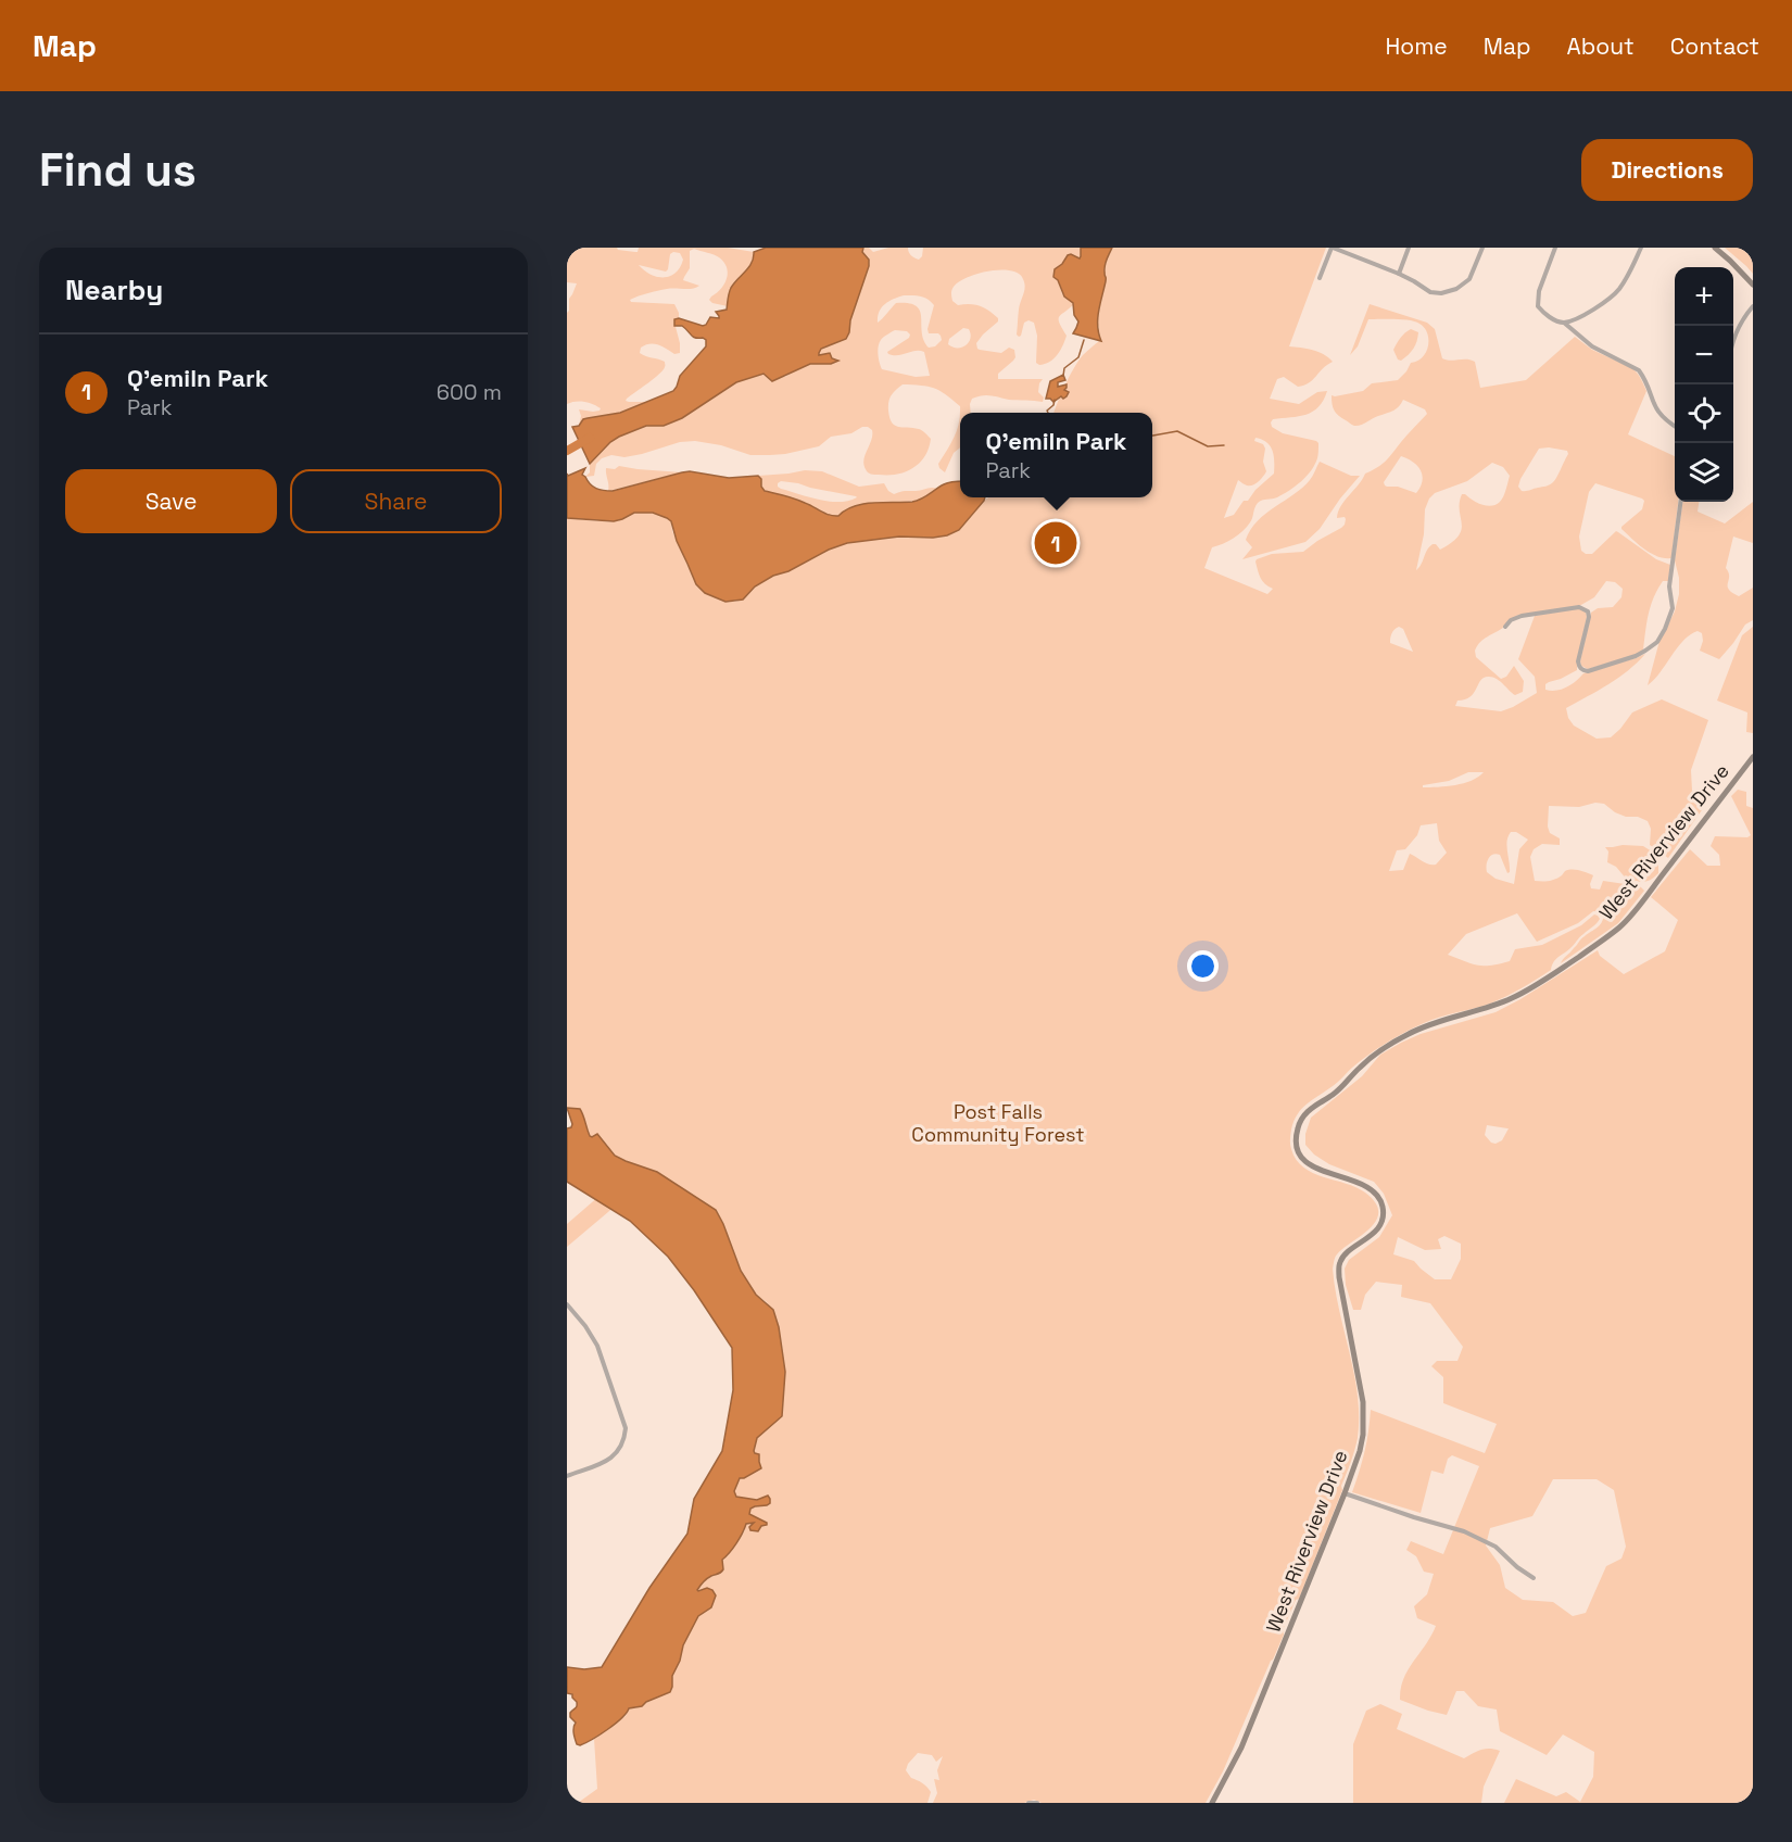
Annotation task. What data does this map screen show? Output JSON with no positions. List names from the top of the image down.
{
  "streets": {
    "street": ["West Riverview Drive"]
  },
  "parks": ["Post Falls Community Forest"],
  "page": {
    "header": "Map",
    "nav": [
      "Home",
      "Map",
      "About",
      "Contact"
    ],
    "buttons": [
      "Directions",
      ["Save", "Share"]
    ],
    "title": "Find us",
    "heading": "Nearby",
    "map_buttons": ["+", "−"],
    "list": [
      {
        "mark": "1",
        "name": "Q'emiln Park",
        "note": "Park",
        "value": "600 m"
      }
    ],
    "popup": ["Q'emiln Park", "Park"],
    "pins": "1"
  }
}
